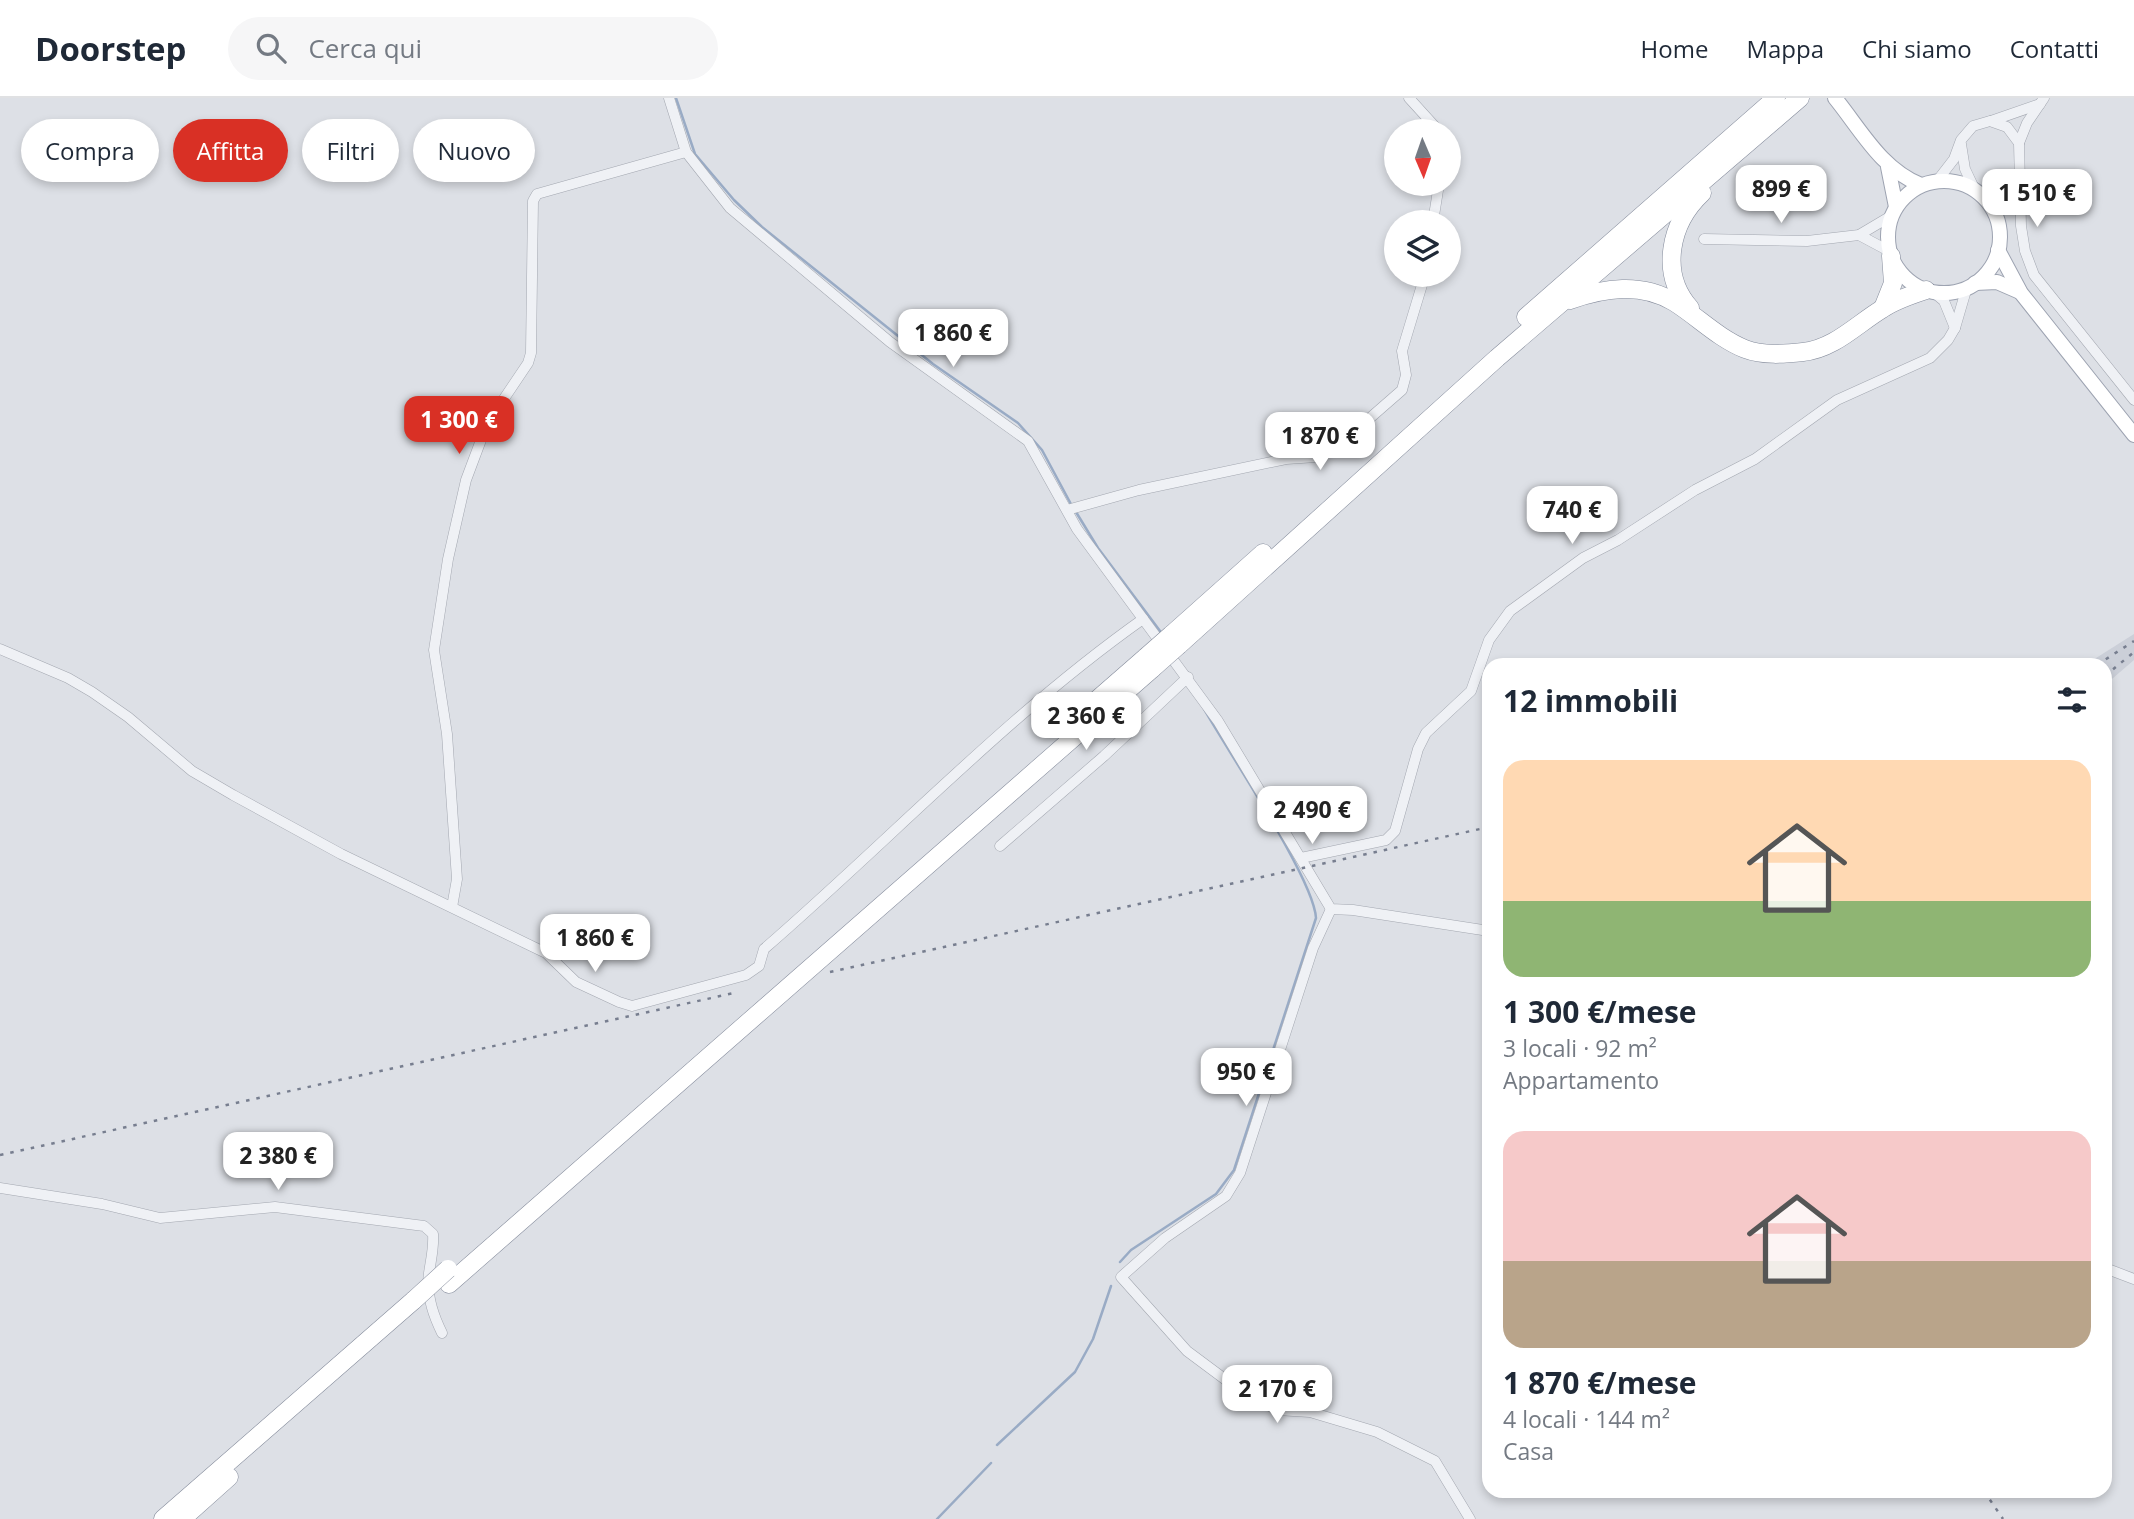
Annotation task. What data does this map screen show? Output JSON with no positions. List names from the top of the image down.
{
  "north": "bottom",
  "page": {
    "header": "Doorstep",
    "search": "Cerca qui",
    "nav": [
      "Home",
      "Mappa",
      "Chi siamo",
      "Contatti"
    ],
    "chip": [
      "Compra",
      "Affitta",
      "Filtri",
      "Nuovo"
    ],
    "price": [
      "899 €",
      "1 510 €",
      "1 860 €",
      "1 300 €",
      "1 870 €",
      "740 €",
      "2 360 €",
      "2 490 €",
      "1 860 €",
      "950 €",
      "2 380 €",
      "2 170 €"
    ],
    "heading": "12 immobili",
    "list": [
      {
        "name": "1 300 €/mese",
        "note": "3 locali · 92 m² · Appartamento"
      },
      {
        "name": "1 870 €/mese",
        "note": "4 locali · 144 m² · Casa"
      }
    ]
  }
}
